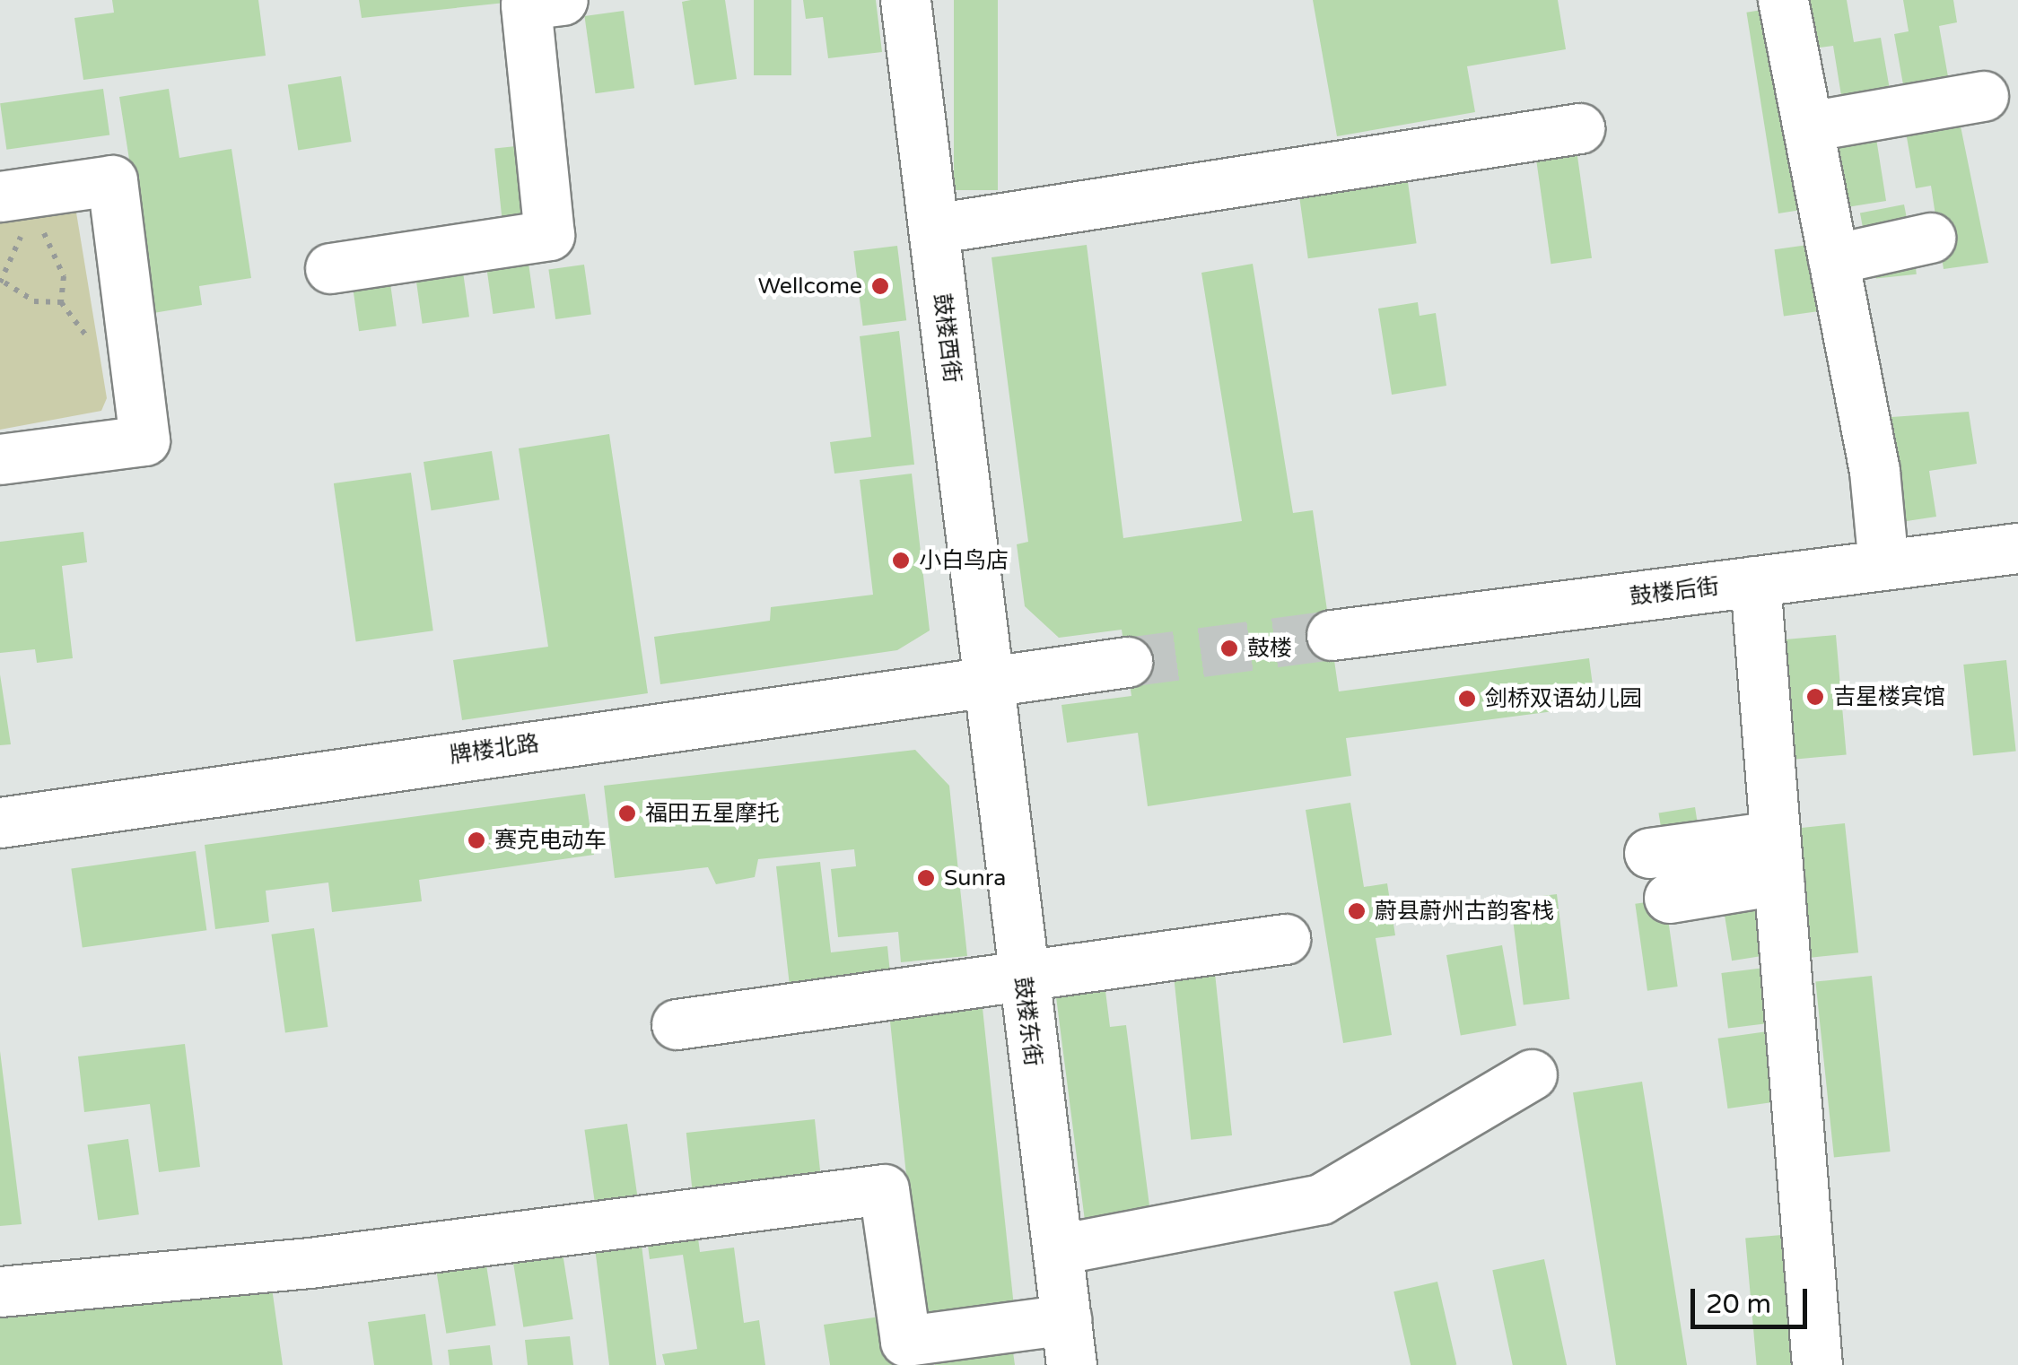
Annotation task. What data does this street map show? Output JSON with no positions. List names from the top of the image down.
{
  "streets": {
    "street": [
      "鼓楼西街",
      "鼓楼后街",
      "牌楼北路",
      "鼓楼东街"
    ]
  },
  "crossings": [
    ["鼓楼西街", "牌楼北路"],
    ["鼓楼西街", "鼓楼东街"],
    ["牌楼北路", "鼓楼东街"]
  ],
  "places": [
    "Wellcome",
    "小白鸟店",
    "鼓楼",
    "吉星楼宾馆",
    "剑桥双语幼儿园",
    "福田五星摩托",
    "赛克电动车",
    "Sunra",
    "蔚县蔚州古韵客栈"
  ],
  "scale_bar": "20 m"
}
